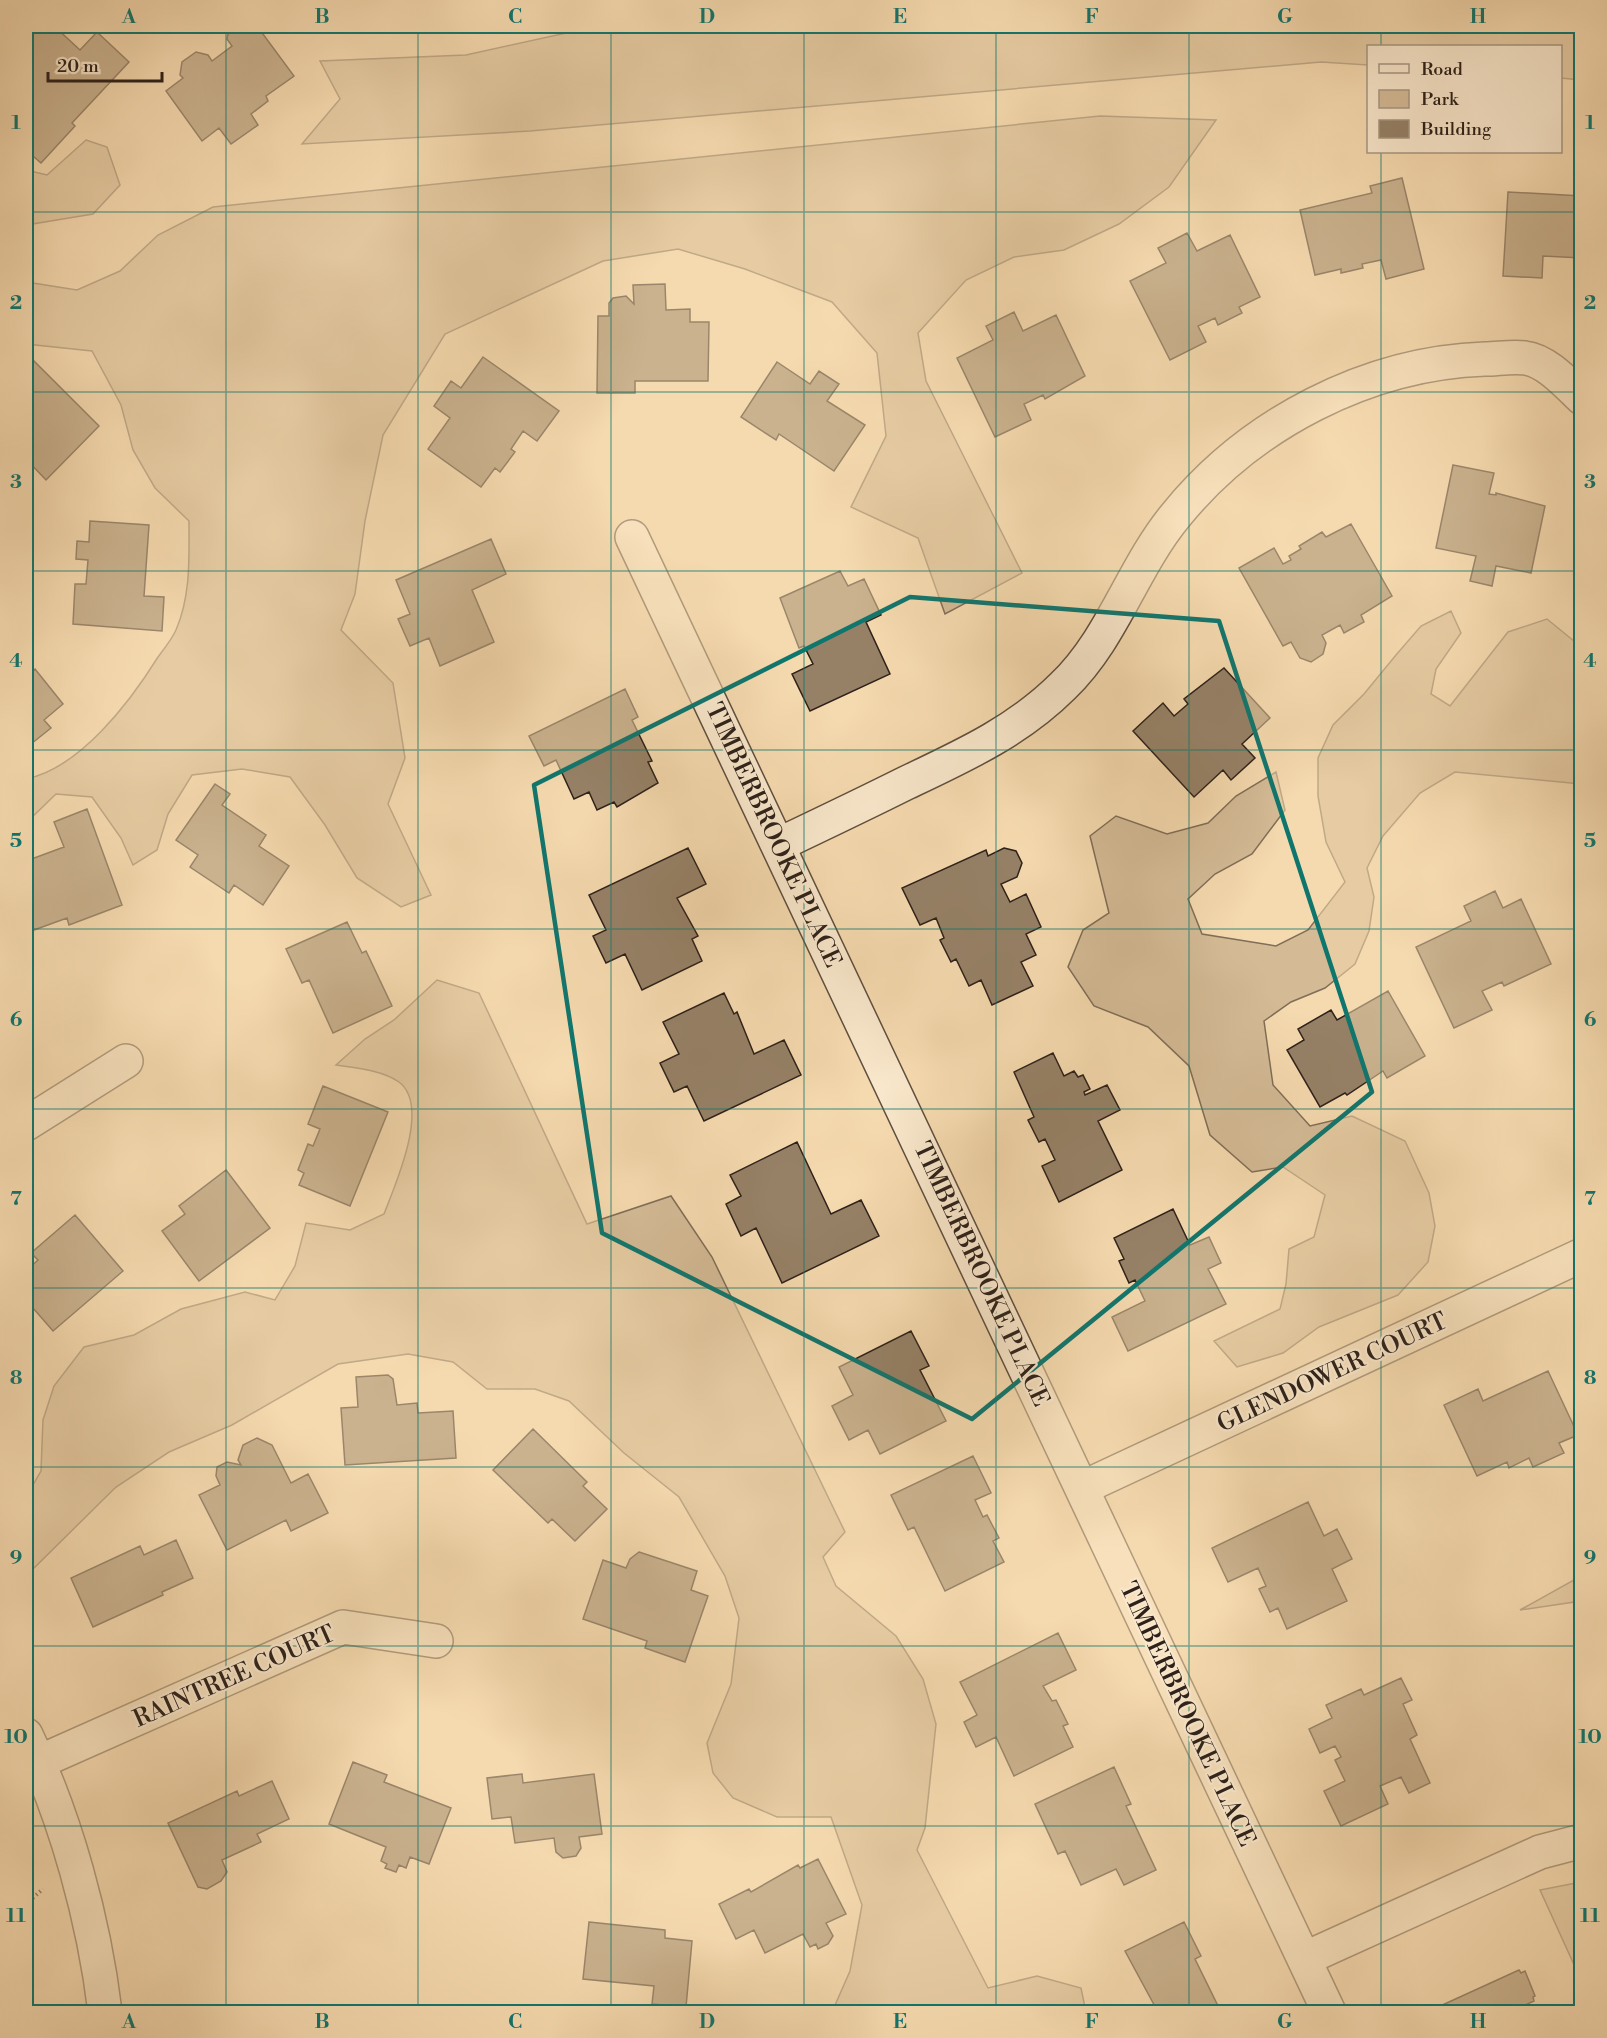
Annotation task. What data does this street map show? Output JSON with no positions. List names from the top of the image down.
{
  "streets": {
    "street": ["TIMBERBROOKE PLACE", "GLENDOWER COURT", "RAINTREE COURT"]
  },
  "crossings": [
    ["TIMBERBROOKE PLACE", "GLENDOWER COURT"]
  ],
  "legend": ["Road", "Park", "Building"],
  "scale_bar": "20 m",
  "grid": {
    "columns": [
      "A",
      "B",
      "C",
      "D",
      "E",
      "F",
      "G",
      "H"
    ],
    "rows": [
      "1",
      "2",
      "3",
      "4",
      "5",
      "6",
      "7",
      "8",
      "9",
      "10",
      "11"
    ]
  }
}
